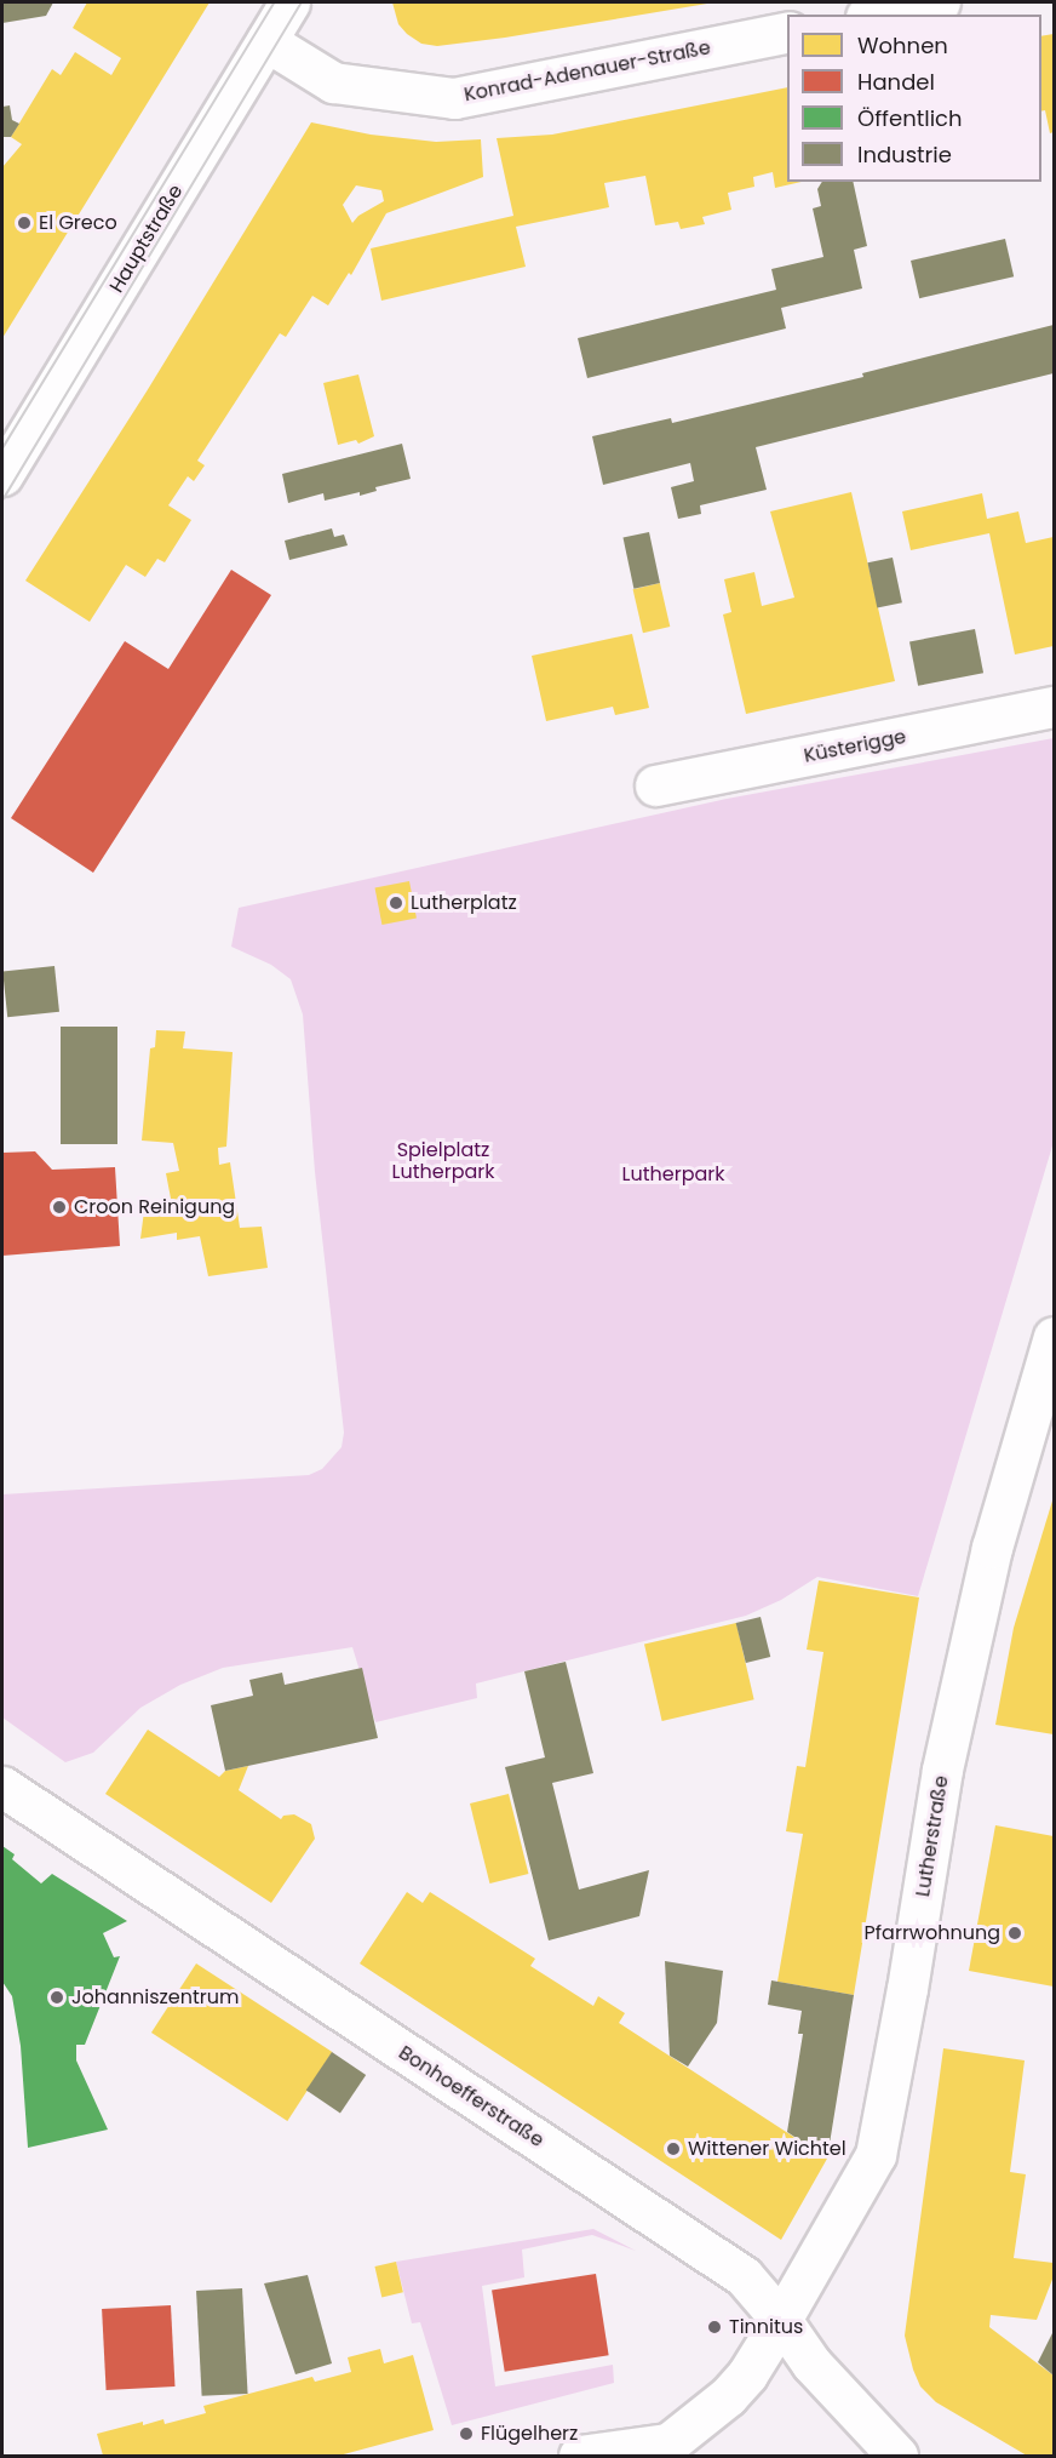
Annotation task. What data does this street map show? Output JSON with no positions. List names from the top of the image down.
{
  "streets": {
    "street": [
      "Konrad-Adenauer-Straße",
      "Hauptstraße",
      "Küsterigge",
      "Lutherstraße",
      "Bonhoefferstraße"
    ]
  },
  "crossings": [
    ["Konrad-Adenauer-Straße", "Hauptstraße"],
    ["Lutherstraße", "Bonhoefferstraße"]
  ],
  "parks": ["Spielplatz Lutherpark", "Lutherpark"],
  "places": [
    "El Greco",
    "Lutherplatz",
    "Croon Reinigung",
    "Pfarrwohnung",
    "Johanniszentrum",
    "Wittener Wichtel",
    "Tinnitus",
    "Flügelherz"
  ],
  "legend": [
    "Wohnen",
    "Handel",
    "Öffentlich",
    "Industrie"
  ]
}
